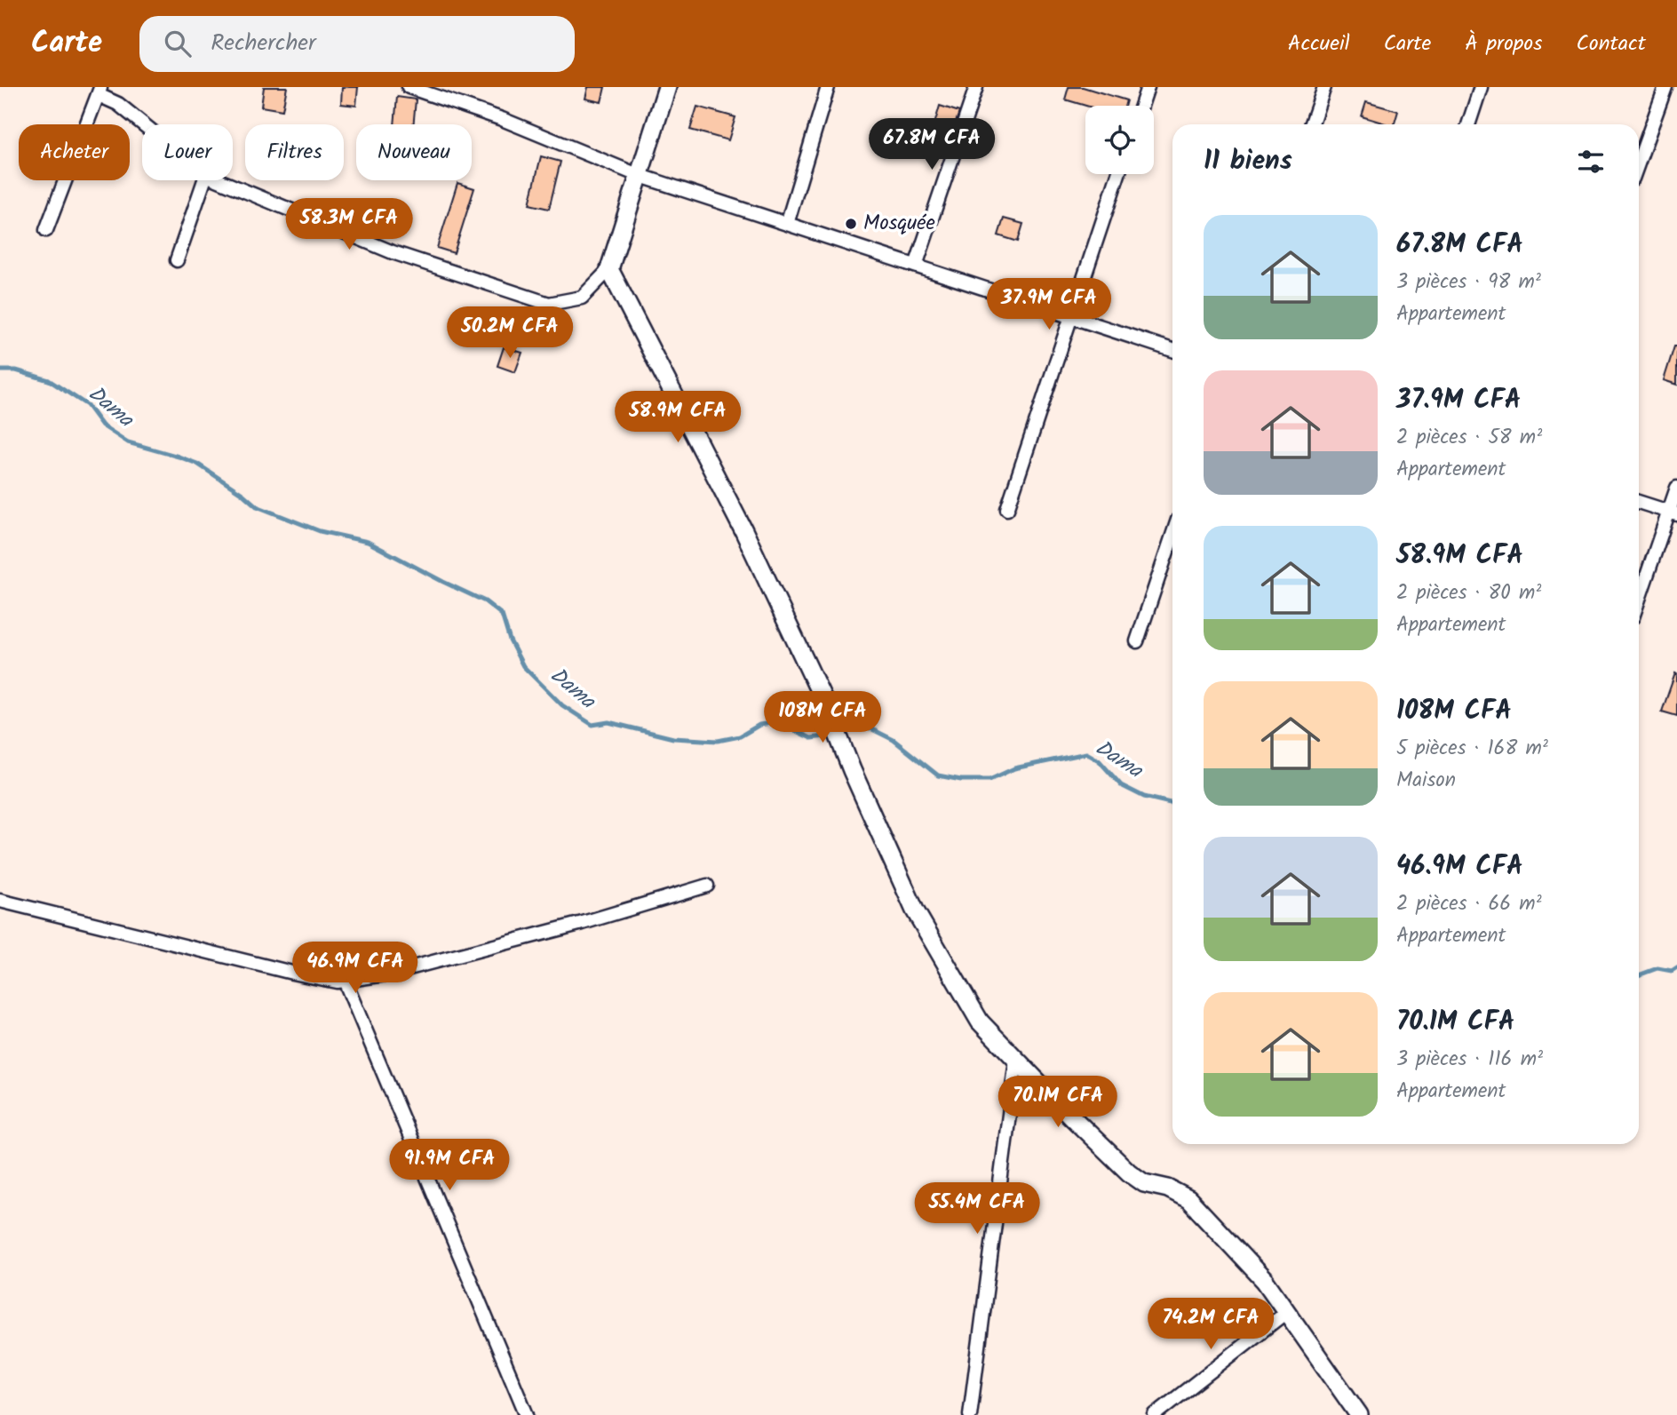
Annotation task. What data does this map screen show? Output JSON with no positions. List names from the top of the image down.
{
  "water": ["Dama"],
  "places": ["Mosquée"],
  "page": {
    "header": "Carte",
    "search": "Rechercher",
    "nav": [
      "Accueil",
      "Carte",
      "À propos",
      "Contact"
    ],
    "price": [
      "67.8M CFA",
      "58.3M CFA",
      "37.9M CFA",
      "50.2M CFA",
      "58.9M CFA",
      "108M CFA",
      "46.9M CFA",
      "70.1M CFA",
      "91.9M CFA",
      "55.4M CFA",
      "74.2M CFA"
    ],
    "chip": [
      "Acheter",
      "Louer",
      "Filtres",
      "Nouveau"
    ],
    "heading": "11 biens",
    "list": [
      {
        "name": "67.8M CFA",
        "note": "3 pièces · 98 m² · Appartement"
      },
      {
        "name": "37.9M CFA",
        "note": "2 pièces · 58 m² · Appartement"
      },
      {
        "name": "58.9M CFA",
        "note": "2 pièces · 80 m² · Appartement"
      },
      {
        "name": "108M CFA",
        "note": "5 pièces · 168 m² · Maison"
      },
      {
        "name": "46.9M CFA",
        "note": "2 pièces · 66 m² · Appartement"
      },
      {
        "name": "70.1M CFA",
        "note": "3 pièces · 116 m² · Appartement"
      }
    ]
  }
}
